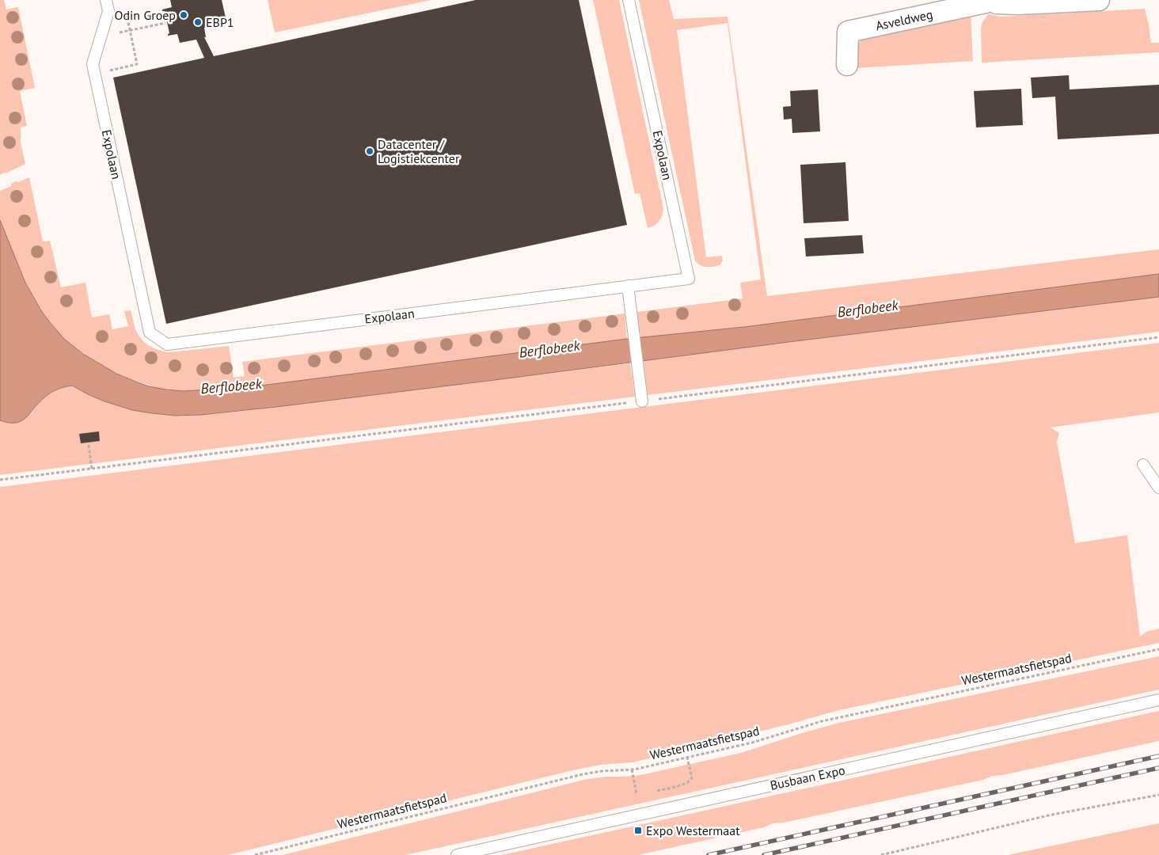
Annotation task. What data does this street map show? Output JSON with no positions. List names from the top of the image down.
{
  "streets": {
    "street": ["Asveldweg"],
    "lane": ["Expolaan", "Busbaan Expo"],
    "path": ["Westermaatsfietspad"]
  },
  "water": ["Berflobeek"],
  "places": {
    "other": ["Odin Groep", "EBP1", "Datacenter / Logistiekcenter"],
    "transit": ["Expo Westermaat"]
  }
}
